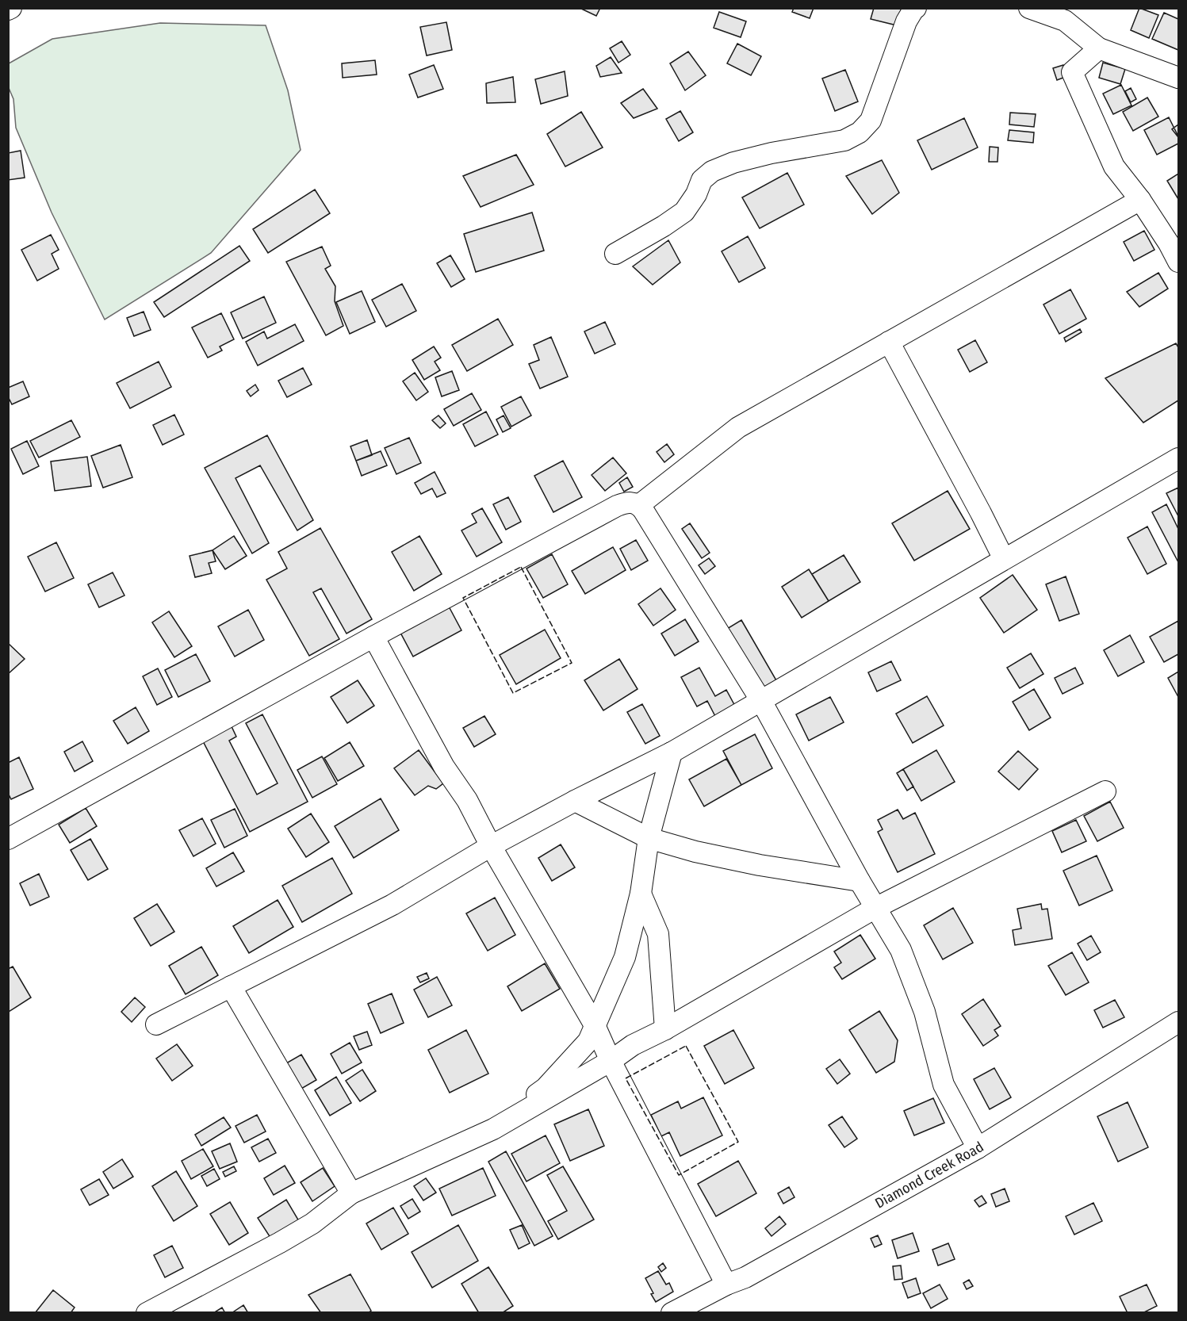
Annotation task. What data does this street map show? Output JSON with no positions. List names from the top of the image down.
{
  "streets": {
    "street": ["Diamond Creek Road"]
  }
}
